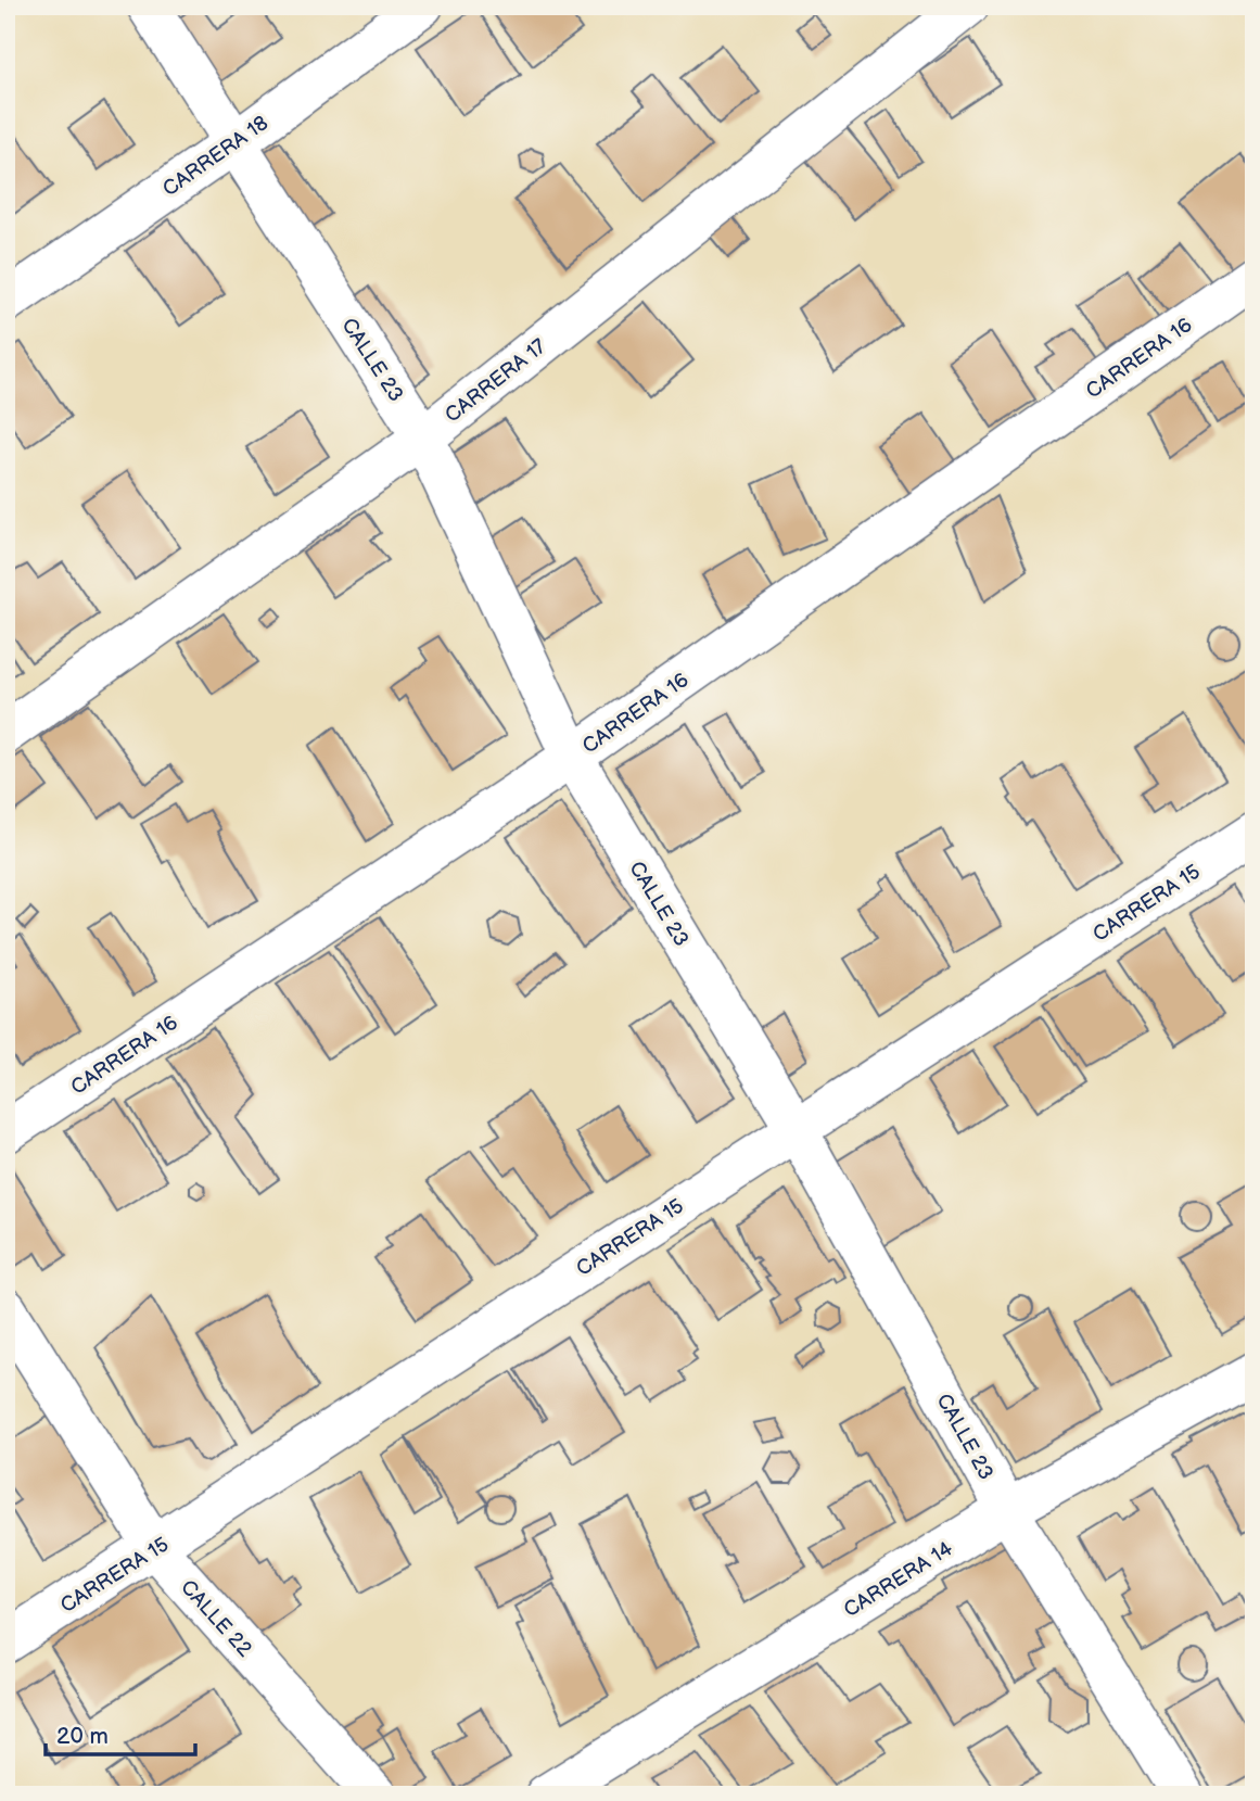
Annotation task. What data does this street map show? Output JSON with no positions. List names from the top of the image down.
{
  "streets": {
    "street": [
      "CARRERA 18",
      "CARRERA 16",
      "CALLE 23",
      "CARRERA 17",
      "CARRERA 15",
      "CARRERA 14",
      "CALLE 22"
    ]
  },
  "crossings": [
    ["CARRERA 18", "CALLE 23"],
    ["CARRERA 16", "CALLE 23"],
    ["CALLE 23", "CARRERA 17"],
    ["CALLE 23", "CARRERA 15"],
    ["CALLE 23", "CARRERA 14"],
    ["CARRERA 15", "CALLE 22"]
  ],
  "scale_bar": "20 m"
}
